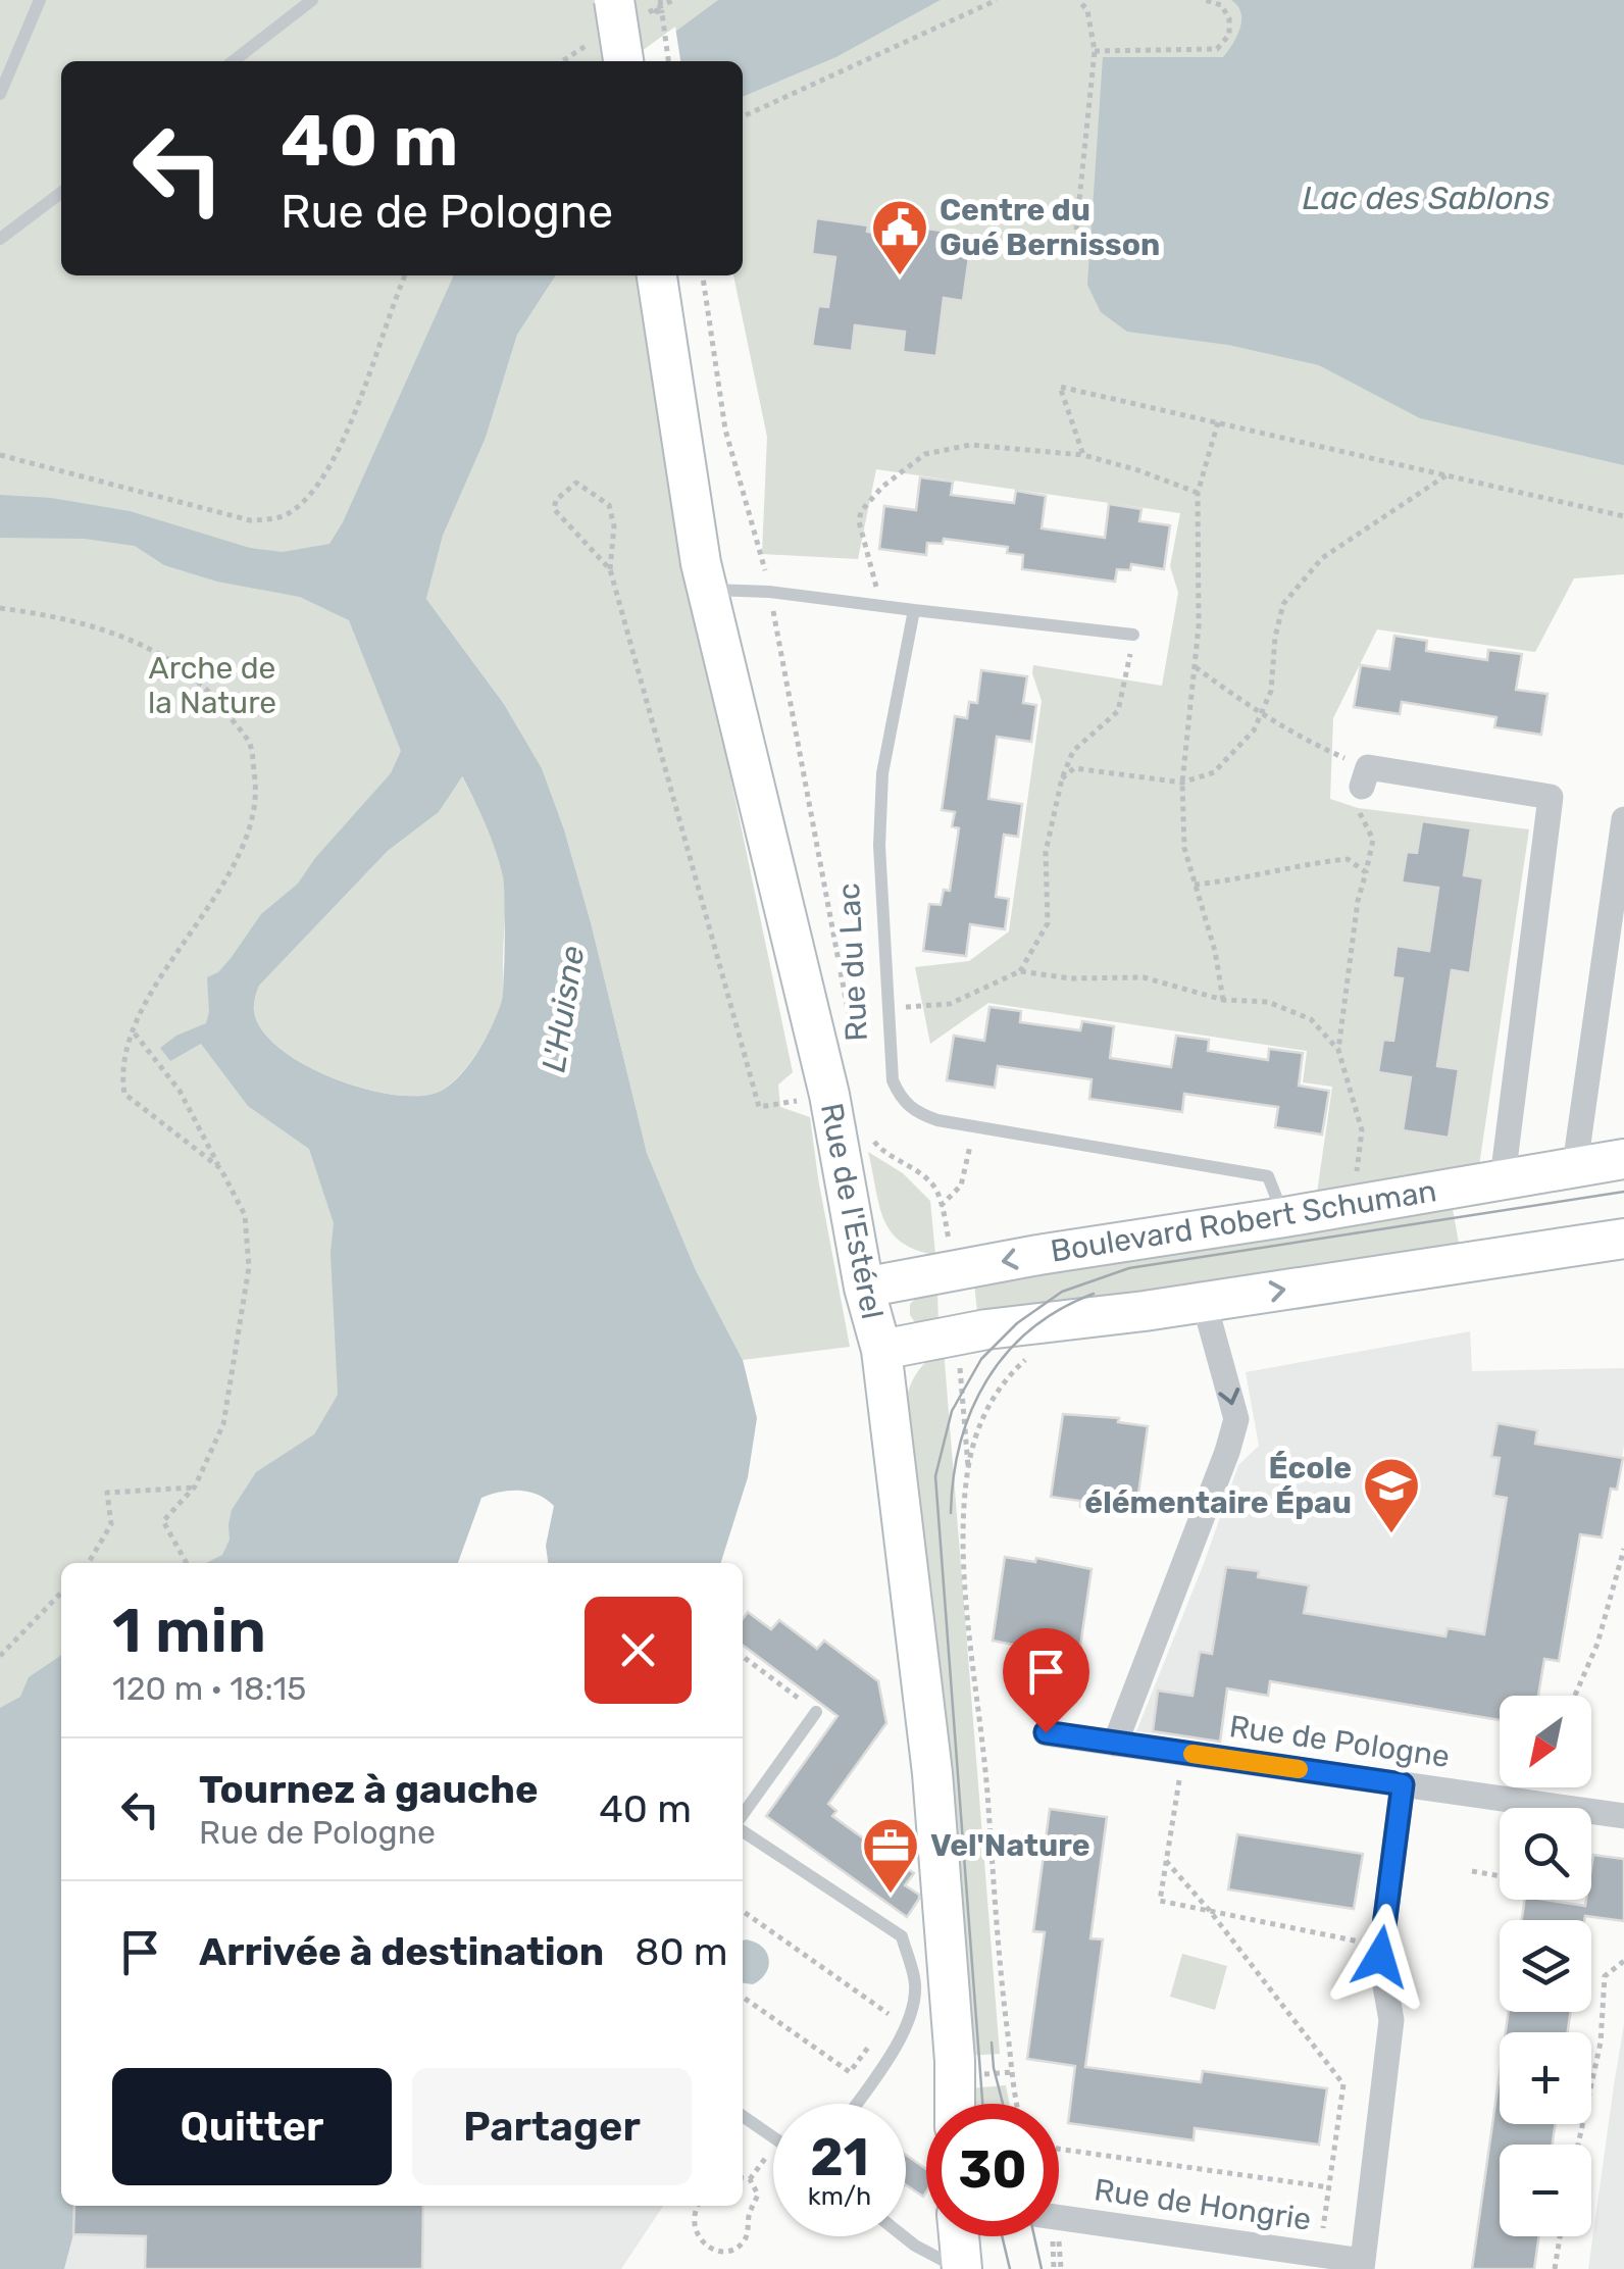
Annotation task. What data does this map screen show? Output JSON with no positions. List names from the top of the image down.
{
  "streets": {
    "street": [
      "Rue de l'Estérel",
      "Boulevard Robert Schuman",
      "Rue de Pologne",
      "Rue de Hongrie"
    ],
    "lane": ["Rue du Lac"]
  },
  "crossings": [
    ["Rue du Lac", "Boulevard Robert Schuman"],
    ["Rue de l'Estérel", "Boulevard Robert Schuman"]
  ],
  "water": ["Lac des Sablons", "L'Huisne"],
  "parks": ["Arche de la Nature"],
  "places": {
    "public building": ["Centre du Gué Bernisson"],
    "school or university": ["École élémentaire Épau"],
    "office": ["Vel'Nature"]
  },
  "north": "bottom left",
  "page": {
    "turn": ["40 m", "Rue de Pologne"],
    "heading": ["1 min", "120 m · 18:15"],
    "map_buttons": ["+", "−"],
    "list": [
      {
        "name": "Tournez à gauche",
        "note": "Rue de Pologne",
        "value": "40 m"
      },
      {
        "name": "Arrivée à destination",
        "value": "80 m"
      }
    ],
    "buttons": ["Quitter", "Partager"],
    "speed": "21 km/h",
    "limit": "30"
  }
}
